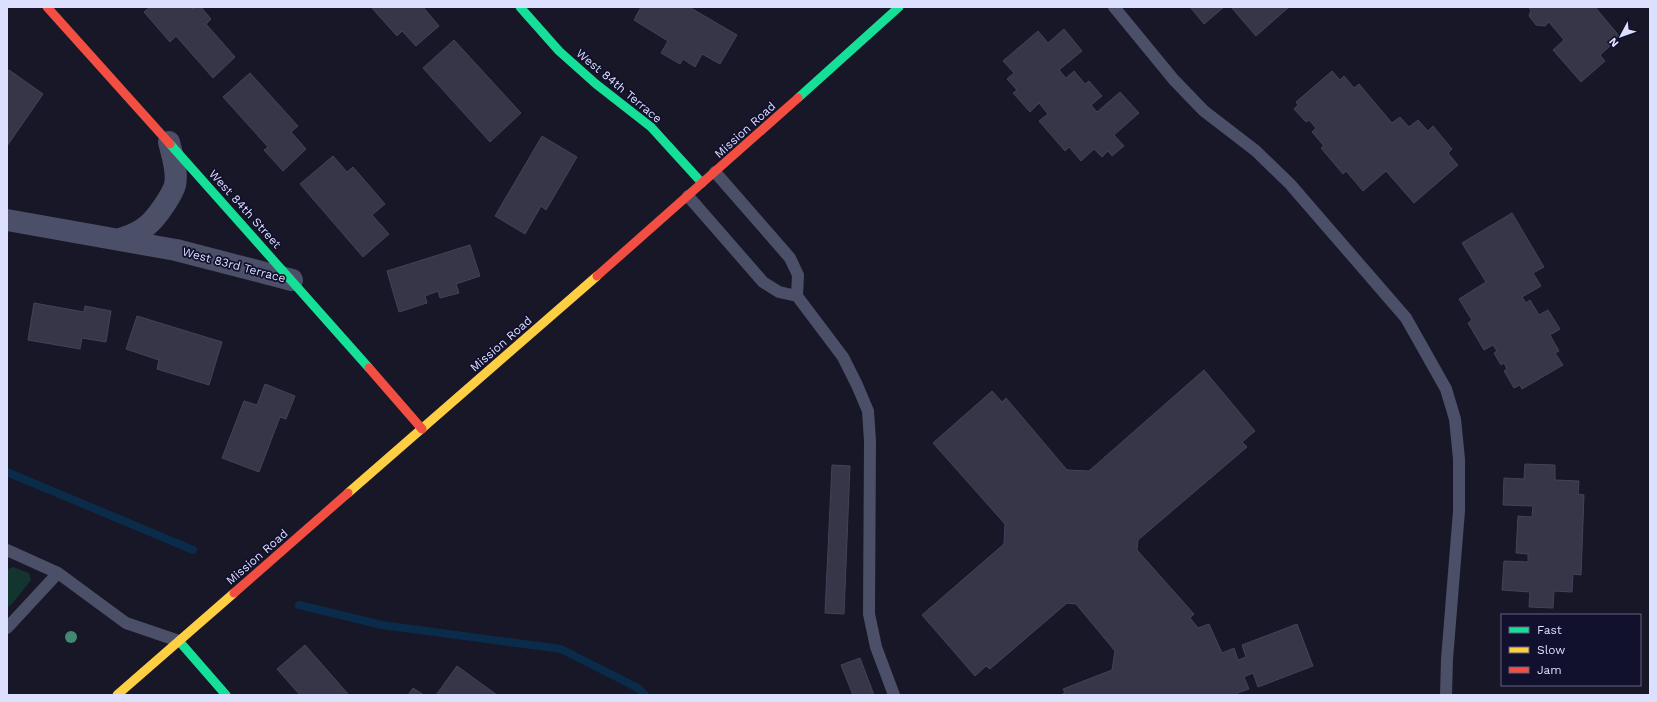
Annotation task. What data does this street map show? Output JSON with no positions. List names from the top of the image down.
{
  "streets": {
    "main road": ["West 84th Terrace", "Mission Road", "West 84th Street"],
    "street": ["West 83rd Terrace"]
  },
  "crossings": [
    ["West 84th Terrace", "Mission Road"],
    ["Mission Road", "West 84th Street"],
    ["West 84th Street", "West 83rd Terrace"]
  ],
  "legend": ["Fast", "Slow", "Jam"],
  "north": "bottom left"
}
